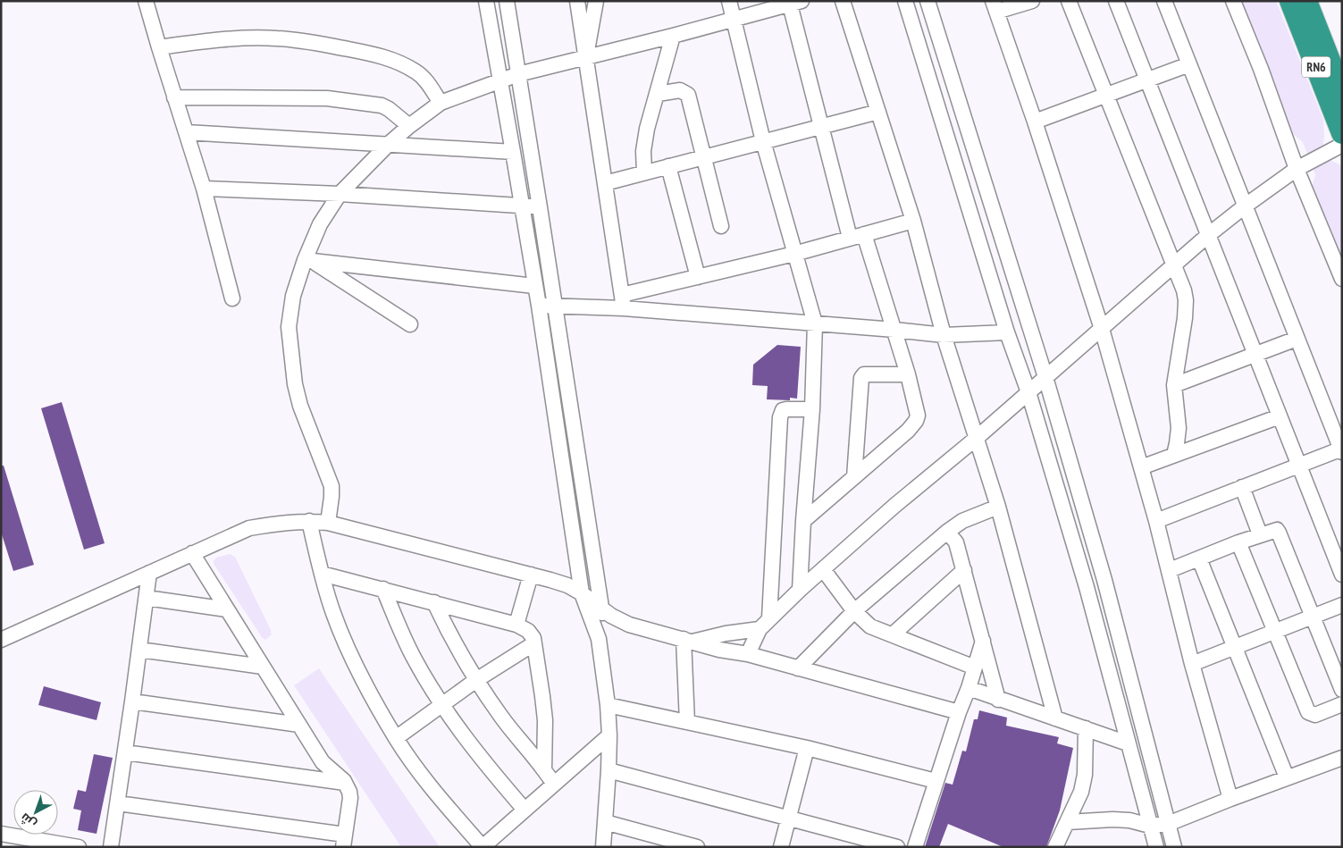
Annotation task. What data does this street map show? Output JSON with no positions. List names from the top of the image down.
{
  "streets": {
    "highway": ["RN6"]
  },
  "north": "bottom left"
}
